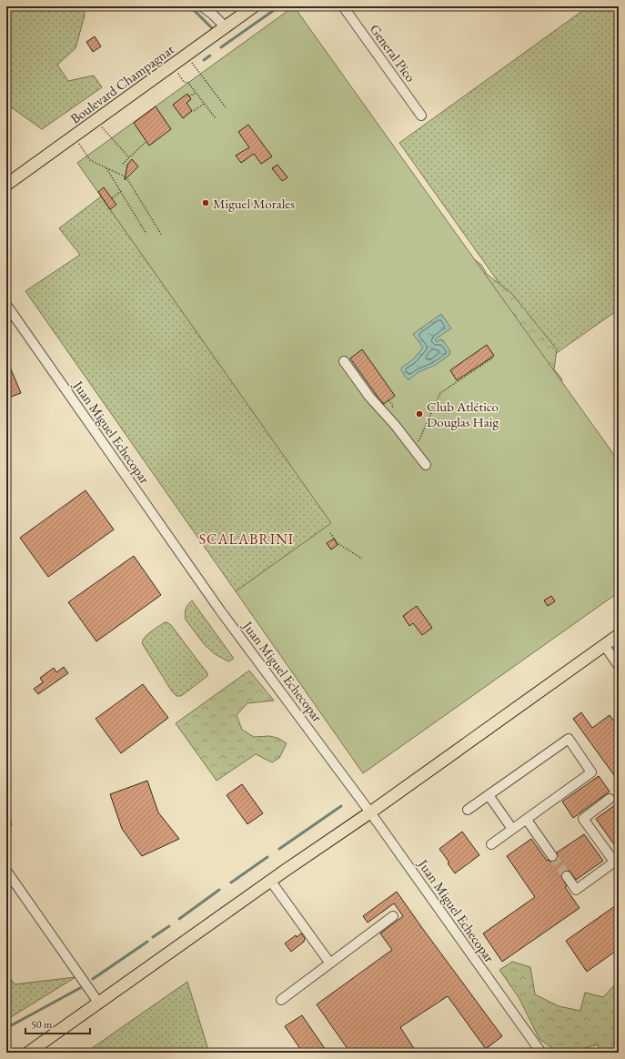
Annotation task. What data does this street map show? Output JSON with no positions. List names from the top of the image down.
{
  "streets": {
    "main road": ["Boulevard Champagnat"],
    "street": ["General Pico", "Juan Miguel Echecopar"]
  },
  "districts": ["SCALABRINI"],
  "places": ["Miguel Morales", "Club Atlético Douglas Haig"],
  "scale_bar": "50 m"
}
